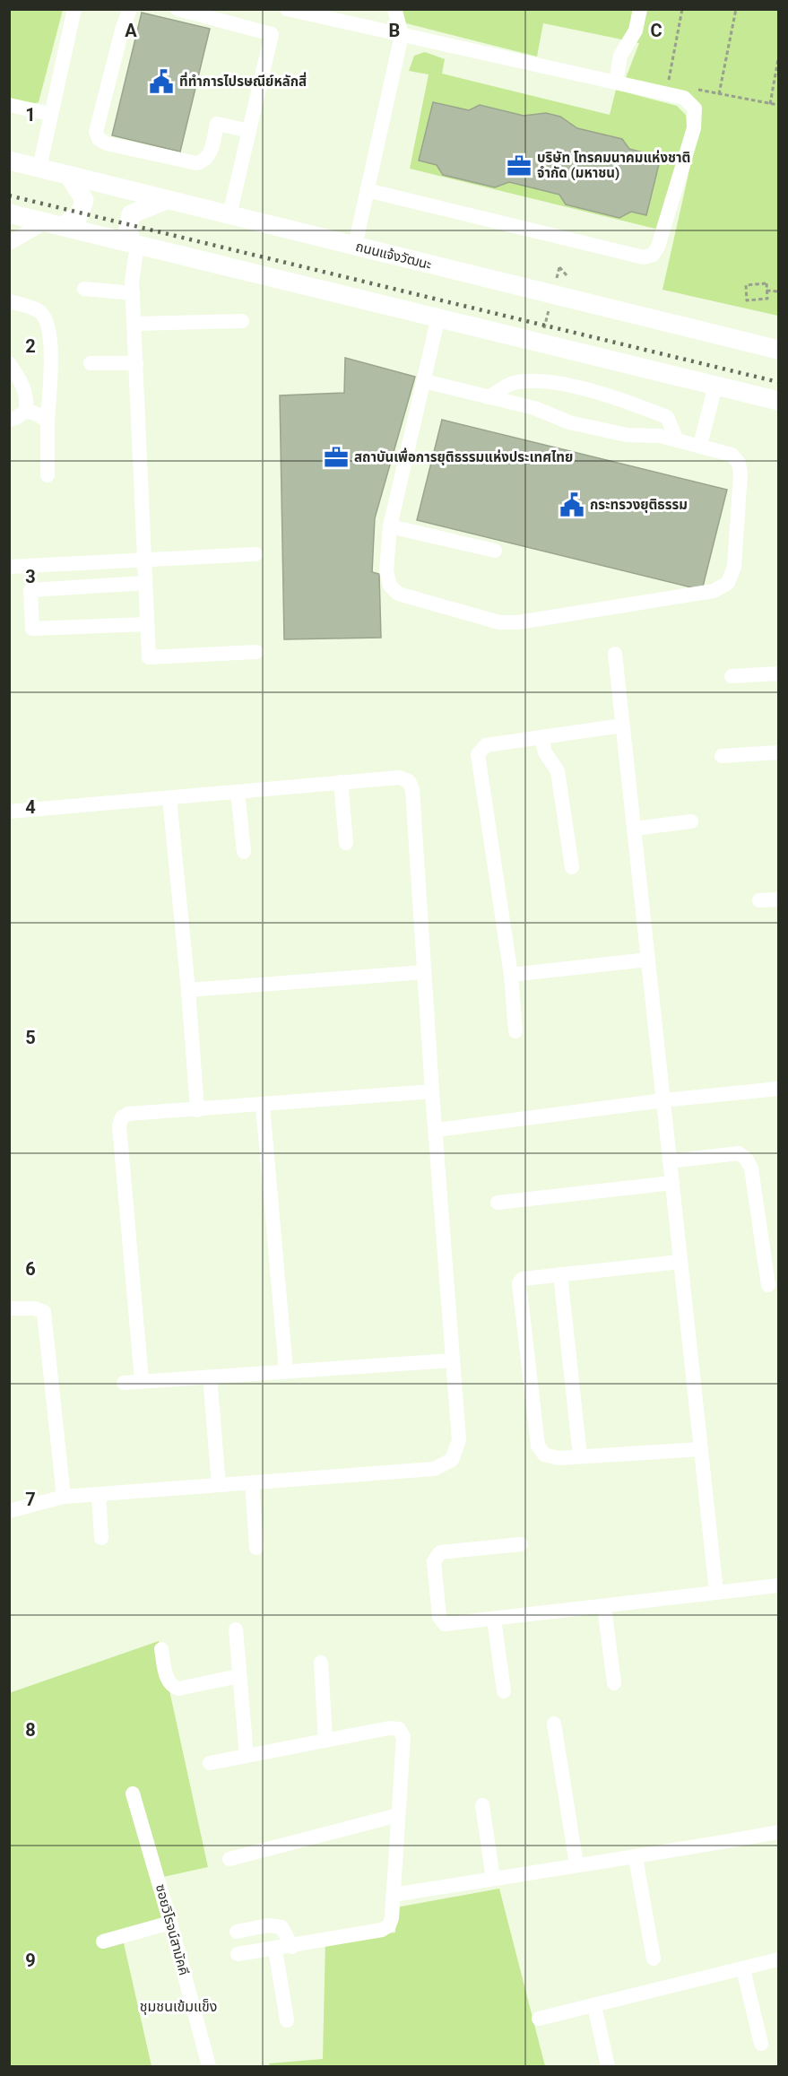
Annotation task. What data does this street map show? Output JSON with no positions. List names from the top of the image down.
{
  "streets": {
    "main road": ["ถนนแจ้งวัฒนะ"],
    "street": ["ซอยวิโรจน์สามัคคี"]
  },
  "districts": ["ชุมชนเข้มแข็ง"],
  "places": {
    "public building": ["ที่ทำการไปรษณีย์หลักสี่", "กระทรวงยุติธรรม"],
    "office": ["บริษัท โทรคมนาคมแห่งชาติ จำกัด (มหาชน)", "สถาบันเพื่อการยุติธรรมแห่งประเทศไทย"]
  },
  "grid": {
    "columns": ["A", "B", "C"],
    "rows": [
      "1",
      "2",
      "3",
      "4",
      "5",
      "6",
      "7",
      "8",
      "9"
    ]
  }
}
